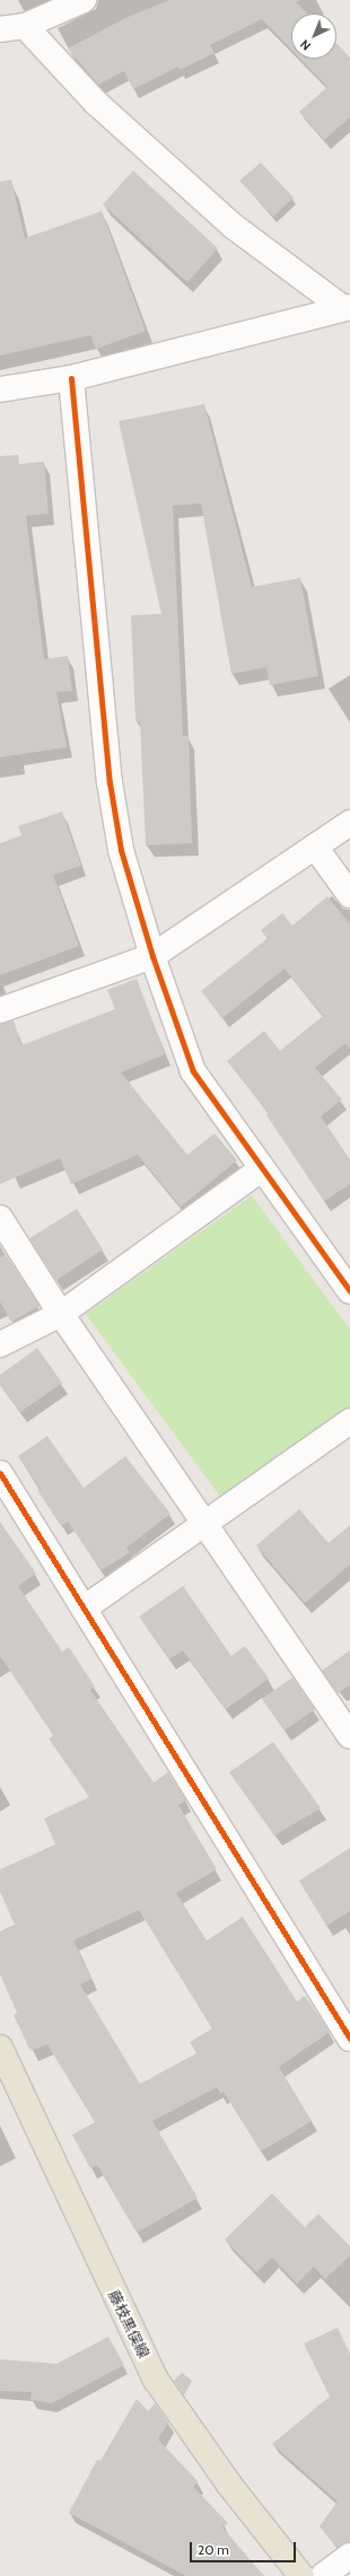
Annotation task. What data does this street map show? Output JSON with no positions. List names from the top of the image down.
{
  "streets": {
    "main road": ["藤枝黒俣線"]
  },
  "scale_bar": "20 m",
  "north": "bottom left"
}
